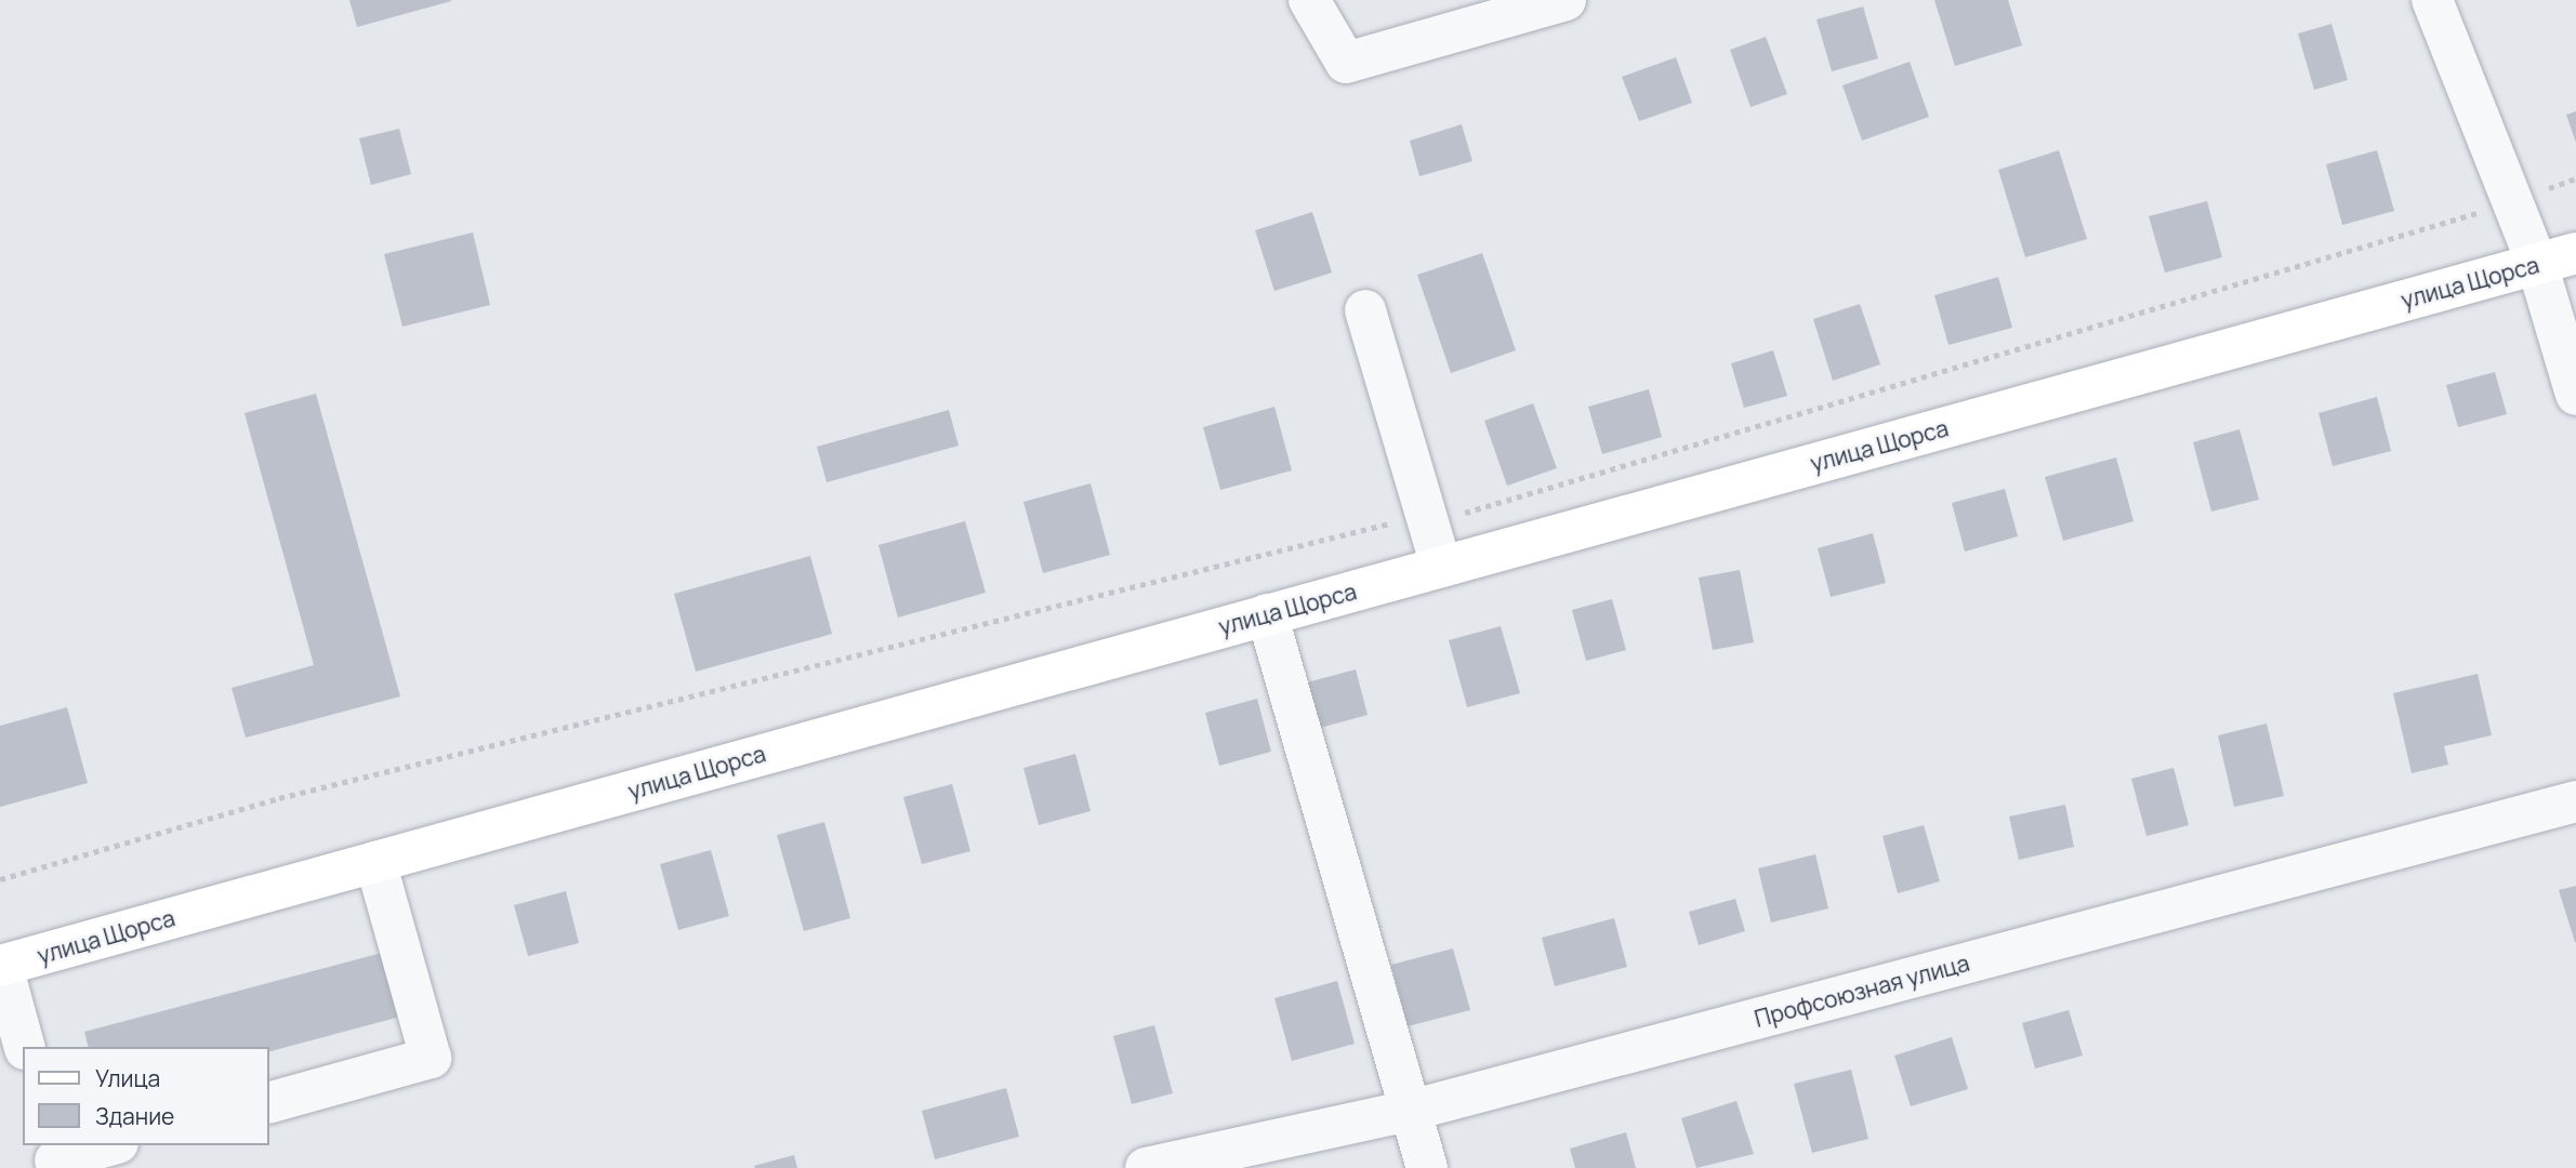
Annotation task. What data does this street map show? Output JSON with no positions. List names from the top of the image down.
{
  "streets": {
    "main road": ["улица Щорса"],
    "street": ["Профсоюзная улица"]
  },
  "legend": ["Улица", "Здание"]
}
